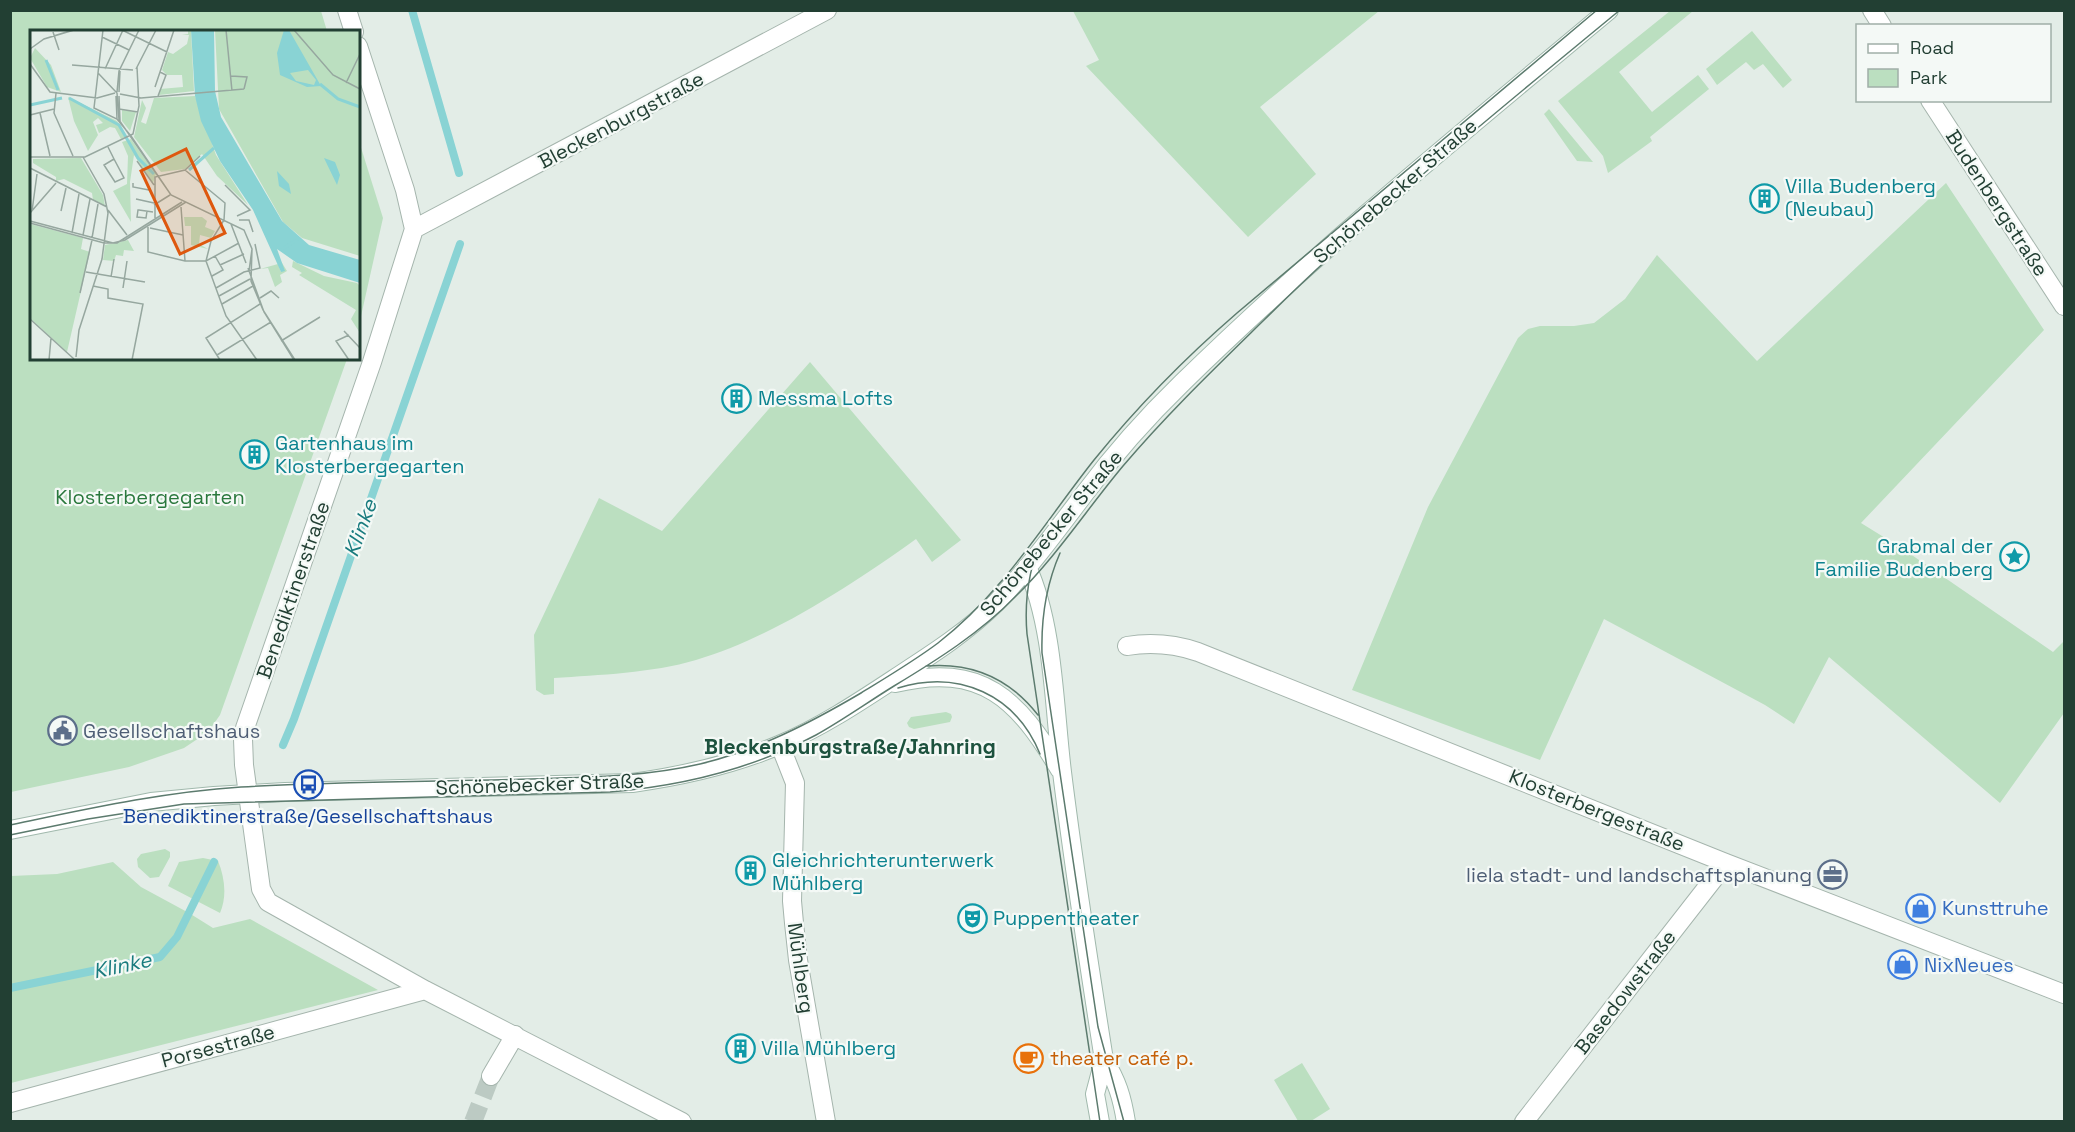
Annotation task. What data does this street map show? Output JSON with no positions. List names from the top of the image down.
{
  "streets": {
    "street": [
      "Bleckenburgstraße",
      "Schönebecker Straße",
      "Budenbergstraße",
      "Benediktinerstraße",
      "Klosterbergestraße",
      "Mühlberg",
      "Basedowstraße",
      "Porsestraße"
    ]
  },
  "crossings": [
    ["Bleckenburgstraße", "Benediktinerstraße"],
    ["Schönebecker Straße", "Benediktinerstraße"],
    ["Schönebecker Straße", "Mühlberg"],
    ["Klosterbergestraße", "Basedowstraße"]
  ],
  "districts": ["Bleckenburgstraße/Jahnring"],
  "water": ["Klinke"],
  "parks": ["Klosterbergegarten"],
  "places": {
    "building": [
      "Villa Budenberg (Neubau)",
      "Messma Lofts",
      "Gartenhaus im Klosterbergegarten",
      "Gleichrichterunterwerk Mühlberg",
      "Villa Mühlberg"
    ],
    "place": ["Grabmal der Familie Budenberg"],
    "public building": ["Gesellschaftshaus"],
    "bus stop": ["Benediktinerstraße/Gesellschaftshaus"],
    "office": ["liela stadt- und landschaftsplanung"],
    "shop": ["Kunsttruhe", "NixNeues"],
    "theatre": ["Puppentheater"],
    "cafe": ["theater café p."]
  },
  "legend": ["Road", "Park"]
}
